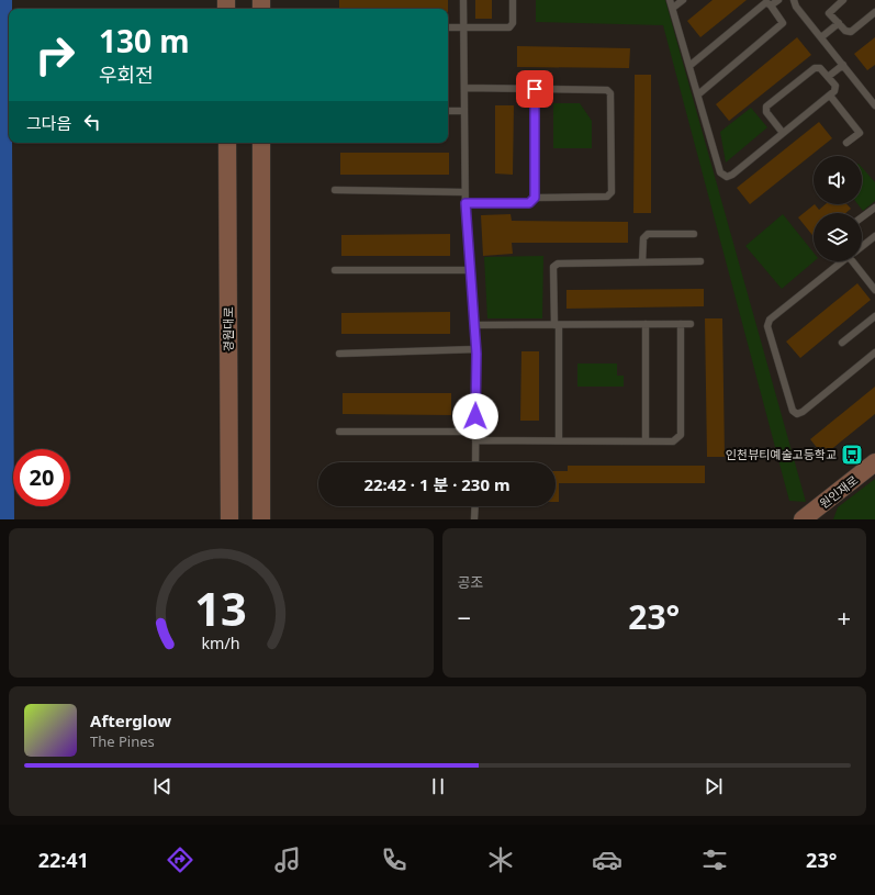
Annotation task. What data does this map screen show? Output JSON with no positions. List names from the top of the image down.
{
  "streets": {
    "main road": ["경원대로", "원인재로"]
  },
  "places": {
    "bus stop": ["인천뷰티예술고등학교"]
  },
  "page": {
    "turn": ["130 m", "우회전"],
    "then": "그다음",
    "limit": "20",
    "trip": "22:42 · 1 분 · 230 m",
    "tile": "공조",
    "heat": ["−", "23°", "+"],
    "song": ["Afterglow", "The Pines"],
    "tabs": ["22:41", "23°"],
    "gauge": ["13", "km/h"]
  }
}
